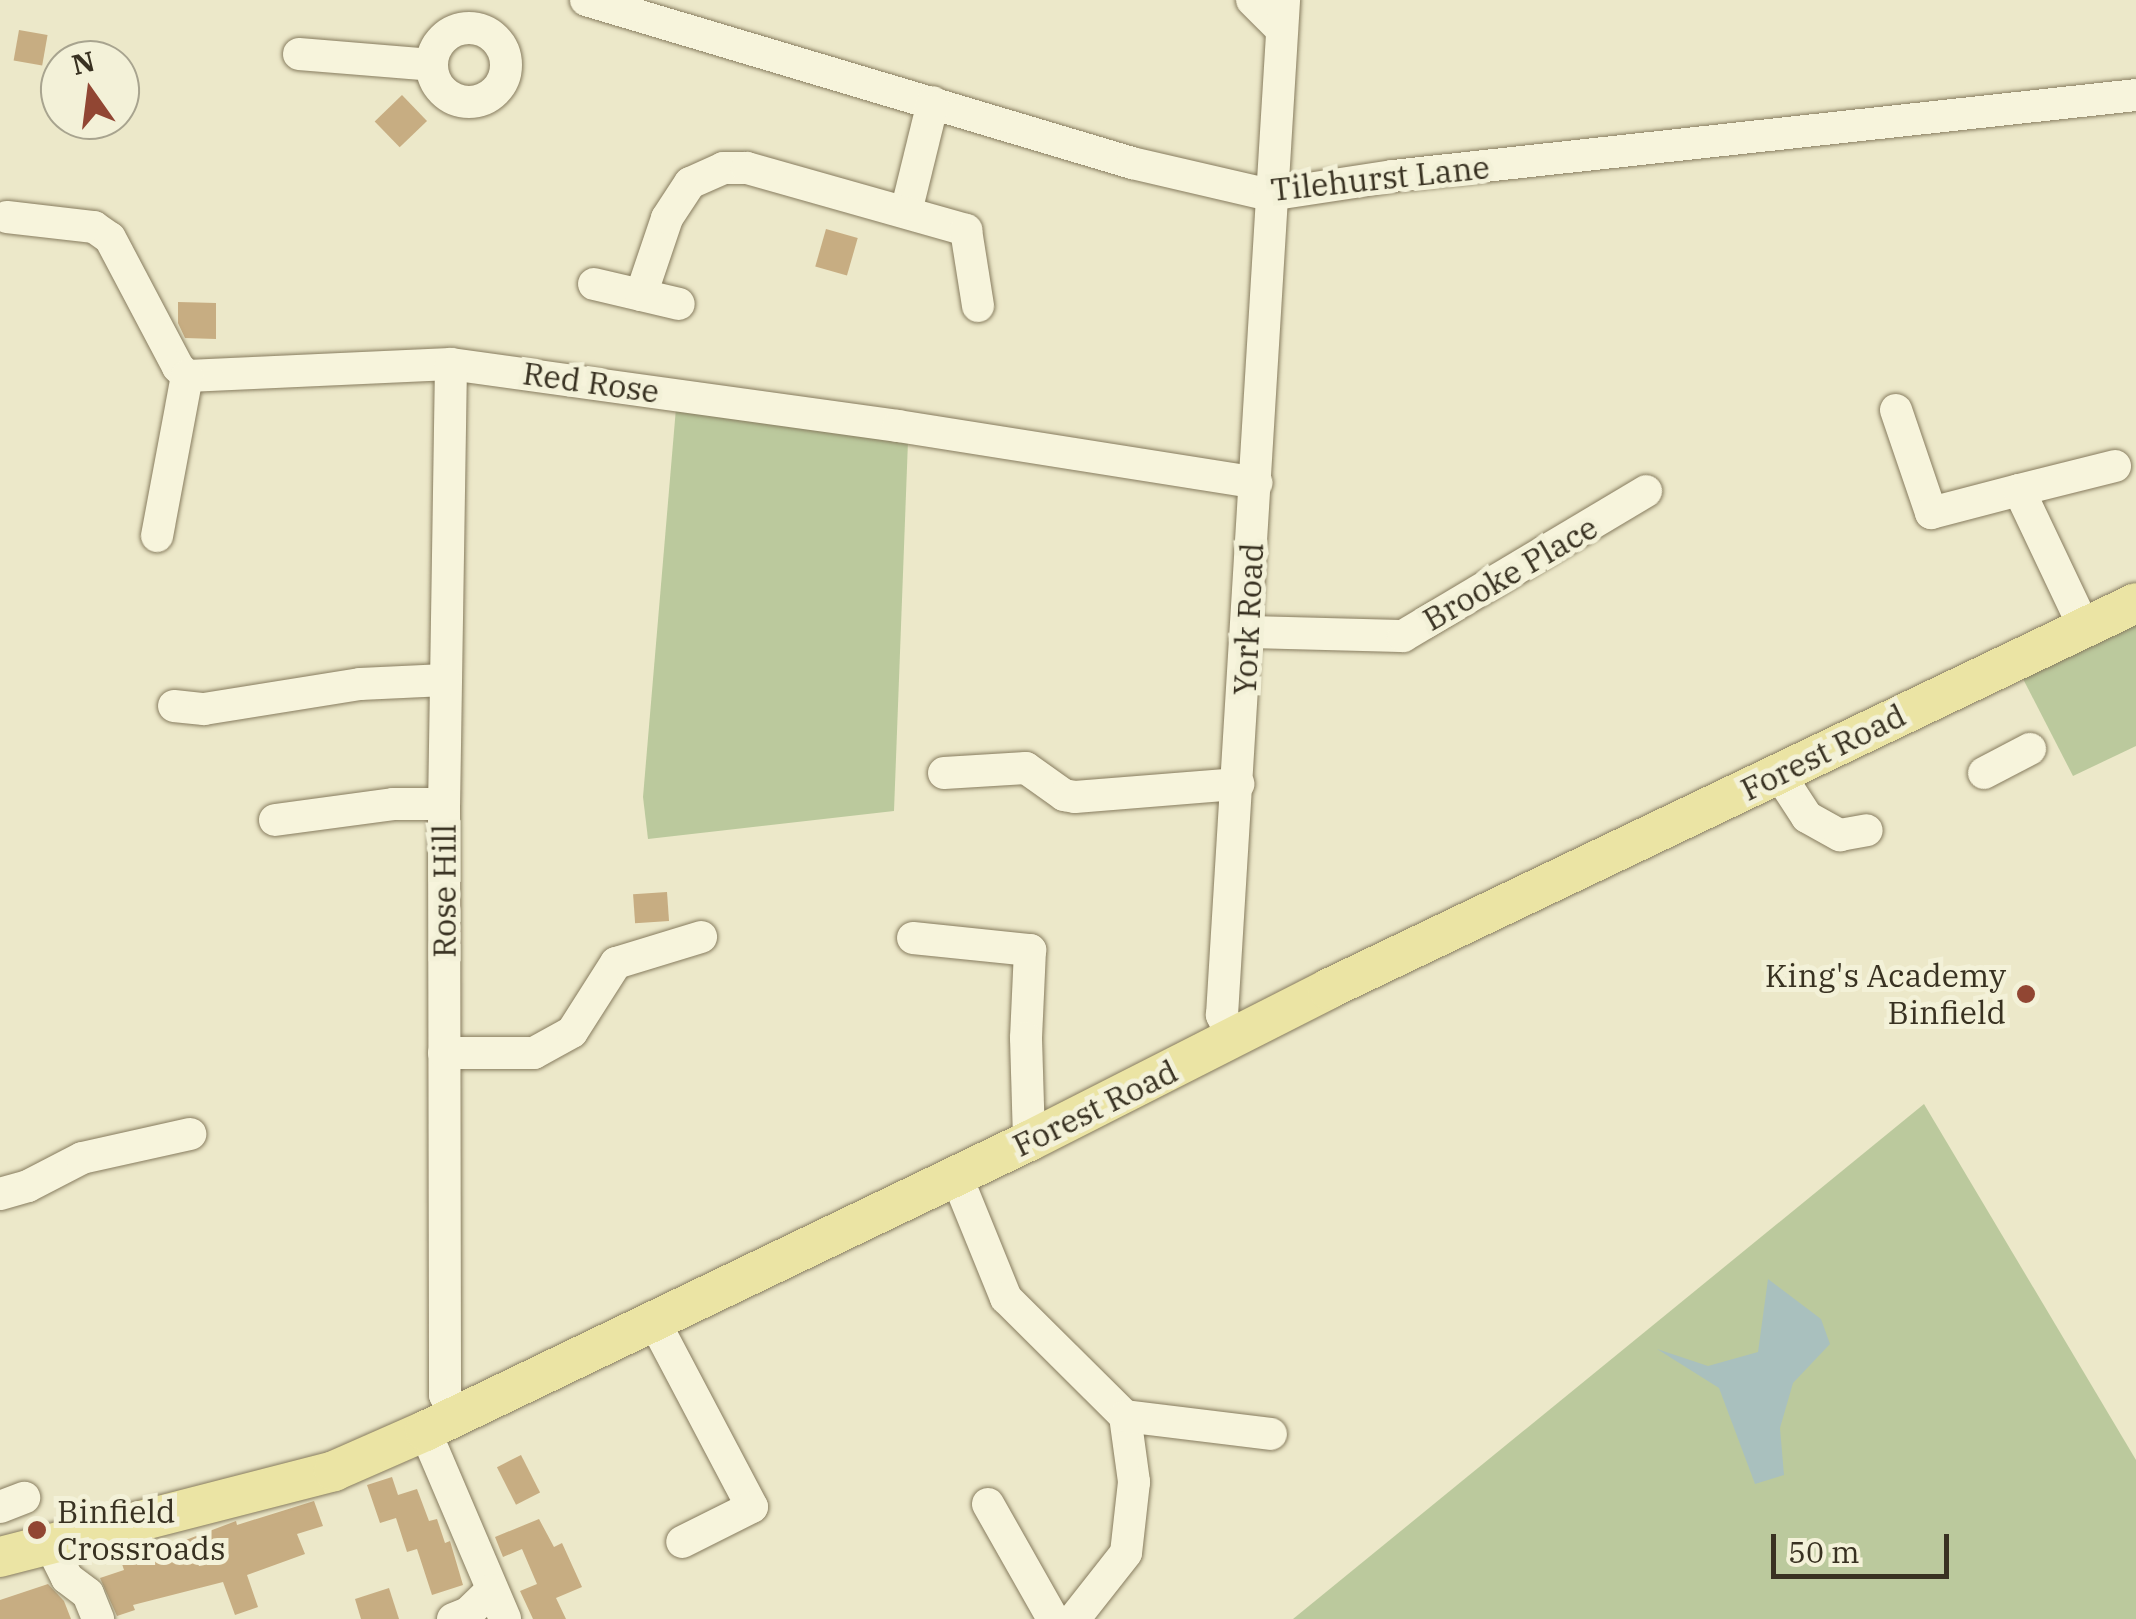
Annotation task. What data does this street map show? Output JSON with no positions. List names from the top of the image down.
{
  "streets": {
    "main road": ["Forest Road"],
    "street": [
      "Tilehurst Lane",
      "Red Rose",
      "Brooke Place",
      "York Road",
      "Rose Hill"
    ]
  },
  "crossings": [
    ["Tilehurst Lane", "York Road"],
    ["Red Rose", "York Road"],
    ["Red Rose", "Rose Hill"],
    ["Brooke Place", "York Road"],
    ["York Road", "Forest Road"],
    ["Forest Road", "Rose Hill"]
  ],
  "places": ["King's Academy Binfield", "Binfield Crossroads"],
  "scale_bar": "50 m",
  "north": "top"
}
